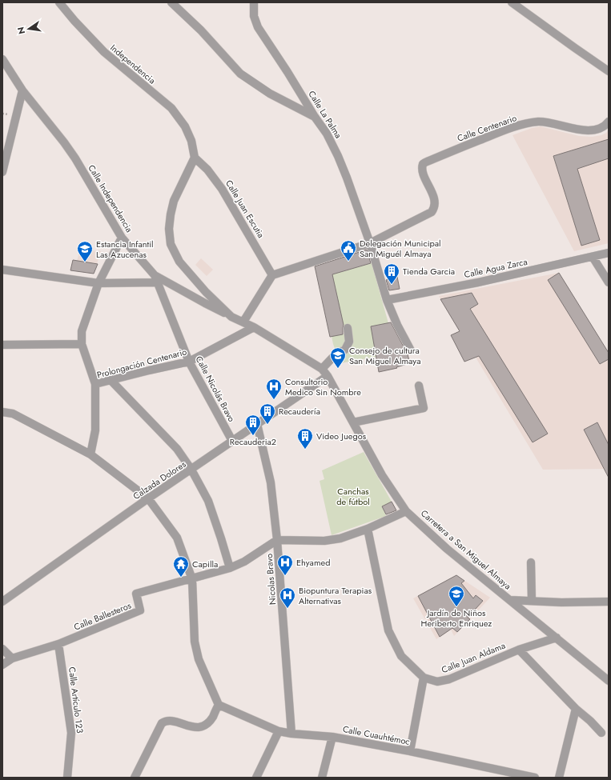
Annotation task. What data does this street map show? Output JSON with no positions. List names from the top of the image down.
{
  "streets": {
    "street": [
      "Independencia",
      "Calle La Palma",
      "Calle Centenario",
      "Calle Independencia",
      "Calle Juan Escutia",
      "Calle Agua Zarca",
      "Prolongación Centenario",
      "Calle Nicolás Bravo",
      "Calzada Dolores",
      "Carretera a San Miguel Almaya",
      "Nicolas Bravo",
      "Calle Ballesteros",
      "Calle Juan Aldama",
      "Calle Artículo 123",
      "Calle Cuauhtémoc"
    ]
  },
  "crossings": [
    ["Independencia", "Calle Independencia"],
    ["Independencia", "Calle Juan Escutia"],
    ["Calle La Palma", "Calle Centenario"],
    ["Calle La Palma", "Calle Agua Zarca"],
    ["Calle Independencia", "Calle Juan Escutia"],
    ["Calle Independencia", "Calle Nicolás Bravo"],
    ["Calle Independencia", "Carretera a San Miguel Almaya"],
    ["Prolongación Centenario", "Calle Nicolás Bravo"],
    ["Prolongación Centenario", "Carretera a San Miguel Almaya"],
    ["Calle Nicolás Bravo", "Calzada Dolores"],
    ["Calzada Dolores", "Carretera a San Miguel Almaya"],
    ["Calzada Dolores", "Nicolas Bravo"],
    ["Carretera a San Miguel Almaya", "Calle Juan Aldama"],
    ["Nicolas Bravo", "Calle Ballesteros"],
    ["Nicolas Bravo", "Calle Cuauhtémoc"],
    ["Calle Ballesteros", "Calle Artículo 123"]
  ],
  "parks": ["Canchas de fútbol"],
  "places": {
    "public building": ["Delegación Municipal San Miguél Almaya"],
    "school or university": ["Estancia Infantil Las Azucenas", "Consejo de cultura San Miguel Almaya", "Jardín de Niños Heriberto Enriquez"],
    "building": [
      "Tienda Garcia",
      "Recaudería",
      "Recauderia2",
      "Video Juegos"
    ],
    "hospital": ["Consultorio Medico Sin Nombre", "Ehyamed", "Biopuntura Terapias Alternativas"],
    "temple": ["Capilla"]
  },
  "north": "left"
}
